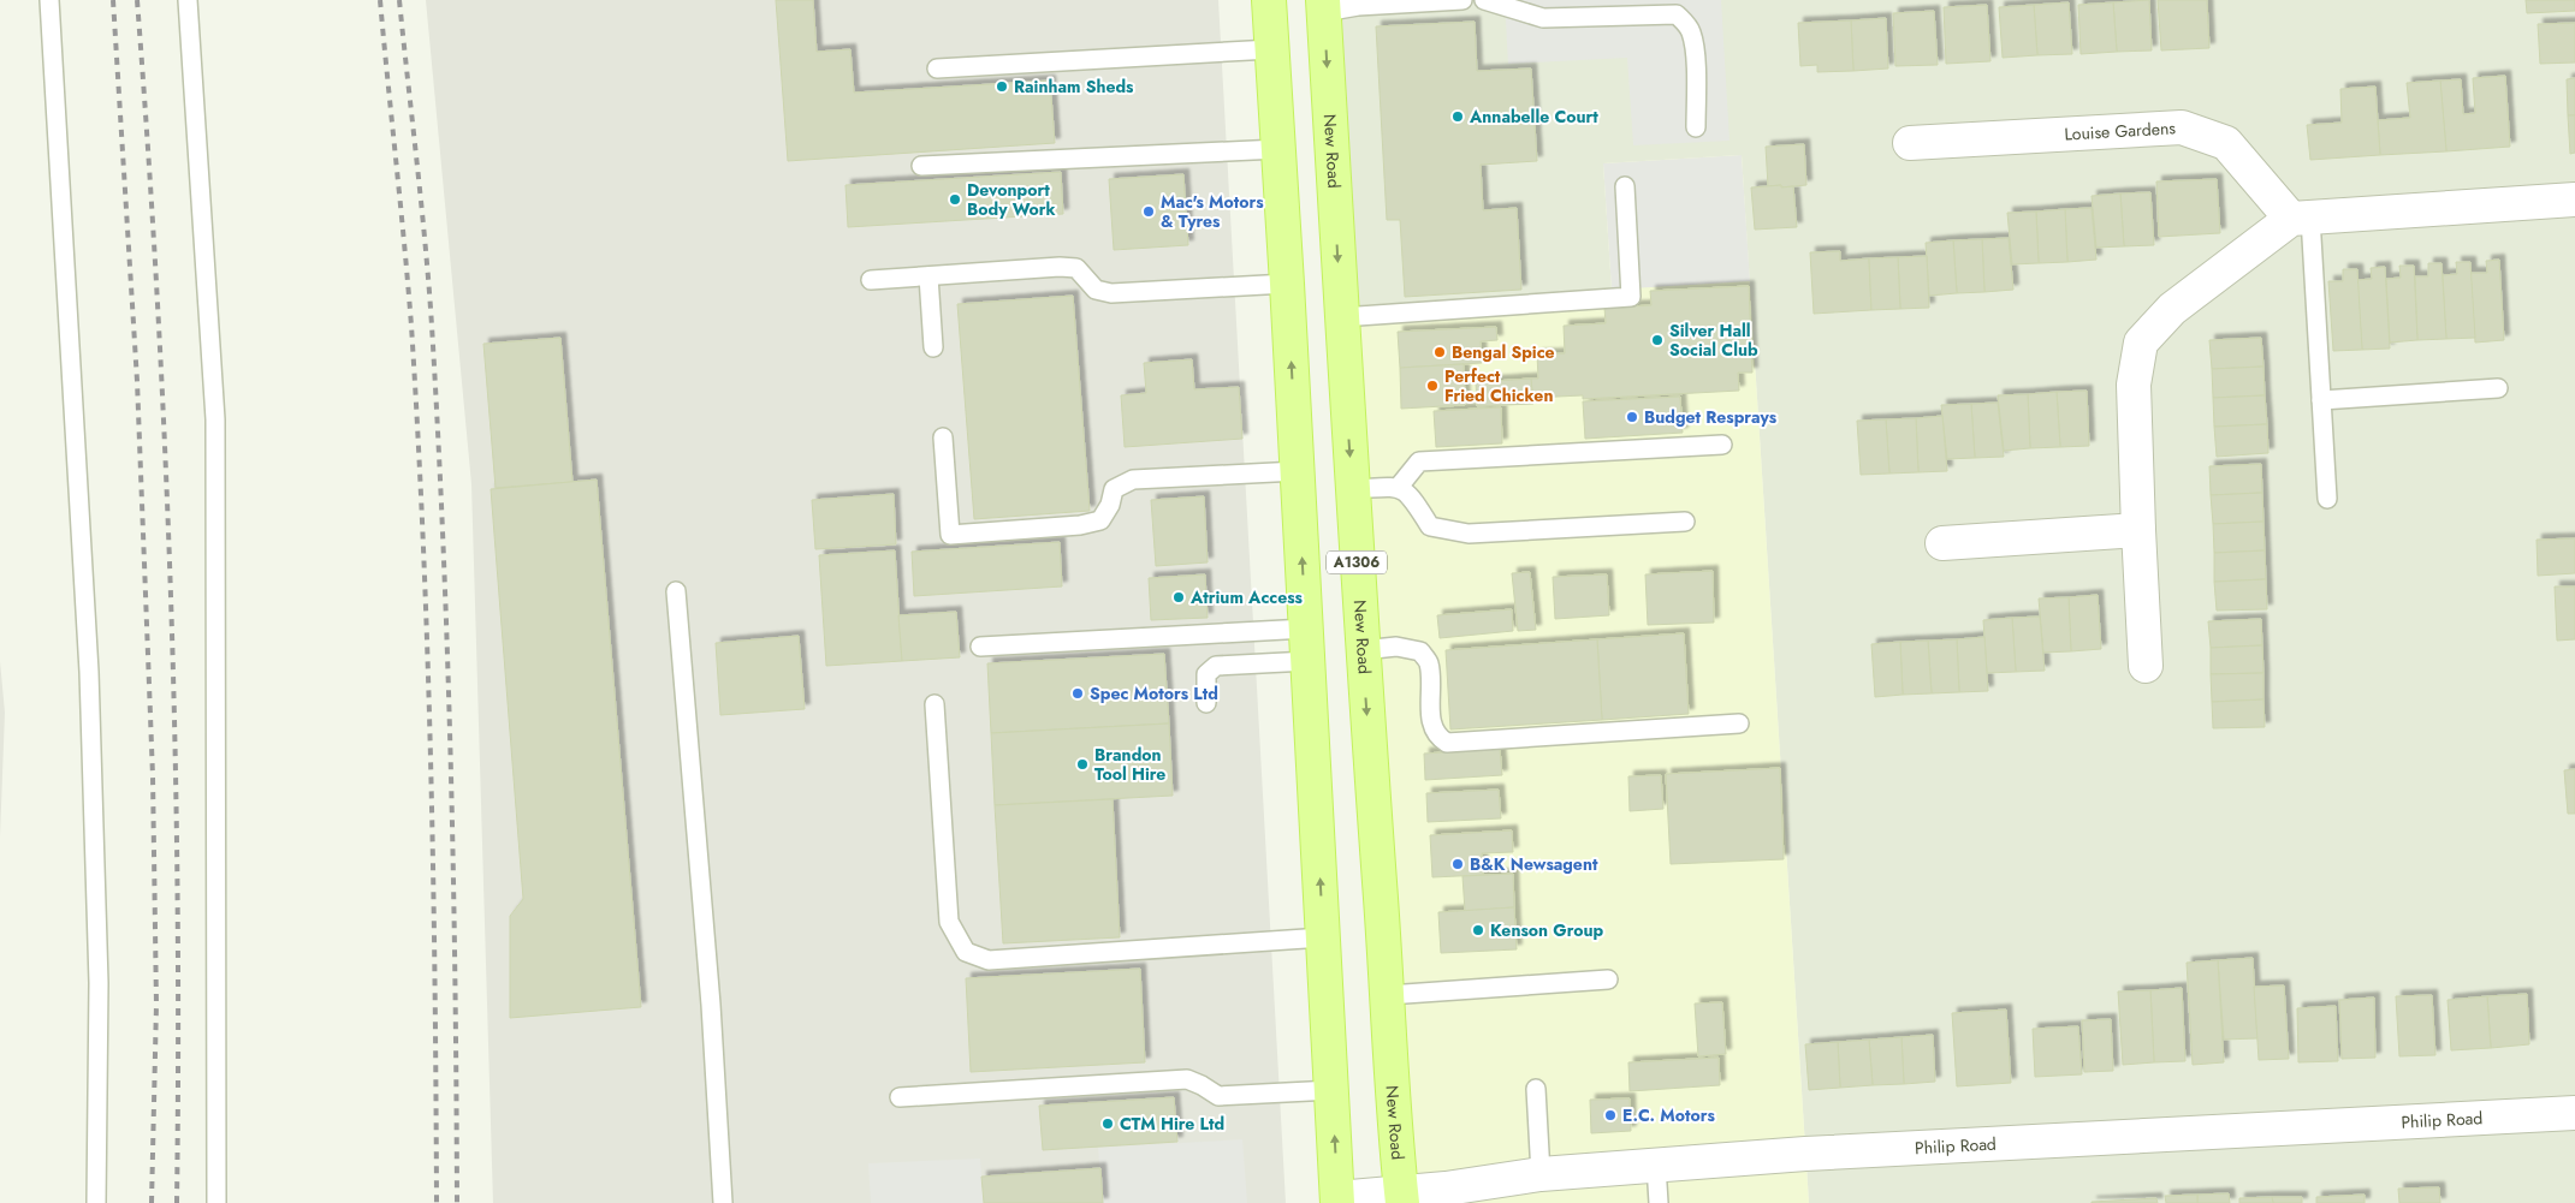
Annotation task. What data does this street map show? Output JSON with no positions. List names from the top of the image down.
{
  "streets": {
    "main road": ["New Road", "A1306"],
    "street": ["Louise Gardens", "Philip Road"]
  },
  "crossings": [
    ["New Road", "Philip Road"],
    ["A1306", "Philip Road"]
  ],
  "places": [
    "Rainham Sheds",
    "Annabelle Court",
    "Devonport Body Work",
    "Mac's Motors & Tyres",
    "Silver Hall Social Club",
    "Bengal Spice",
    "Perfect Fried Chicken",
    "Budget Resprays",
    "Atrium Access",
    "Spec Motors Ltd",
    "Brandon Tool Hire",
    "B&K Newsagent",
    "Kenson Group",
    "E.C. Motors",
    "CTM Hire Ltd"
  ]
}
